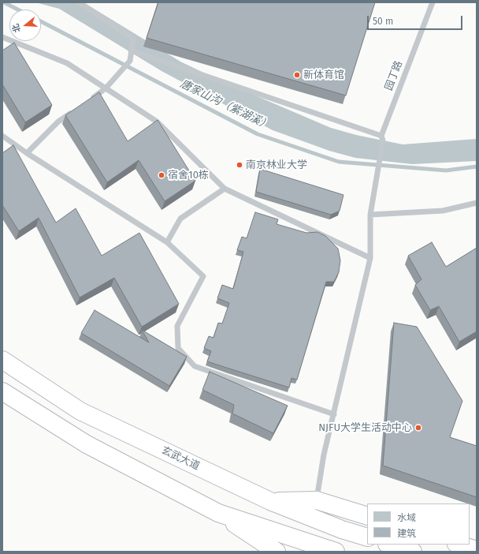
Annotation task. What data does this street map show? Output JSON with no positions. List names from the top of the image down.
{
  "streets": {
    "highway": ["玄武大道"],
    "lane": ["园丁路"]
  },
  "water": ["唐家山沟（紫湖溪）"],
  "places": [
    "新体育馆",
    "南京林业大学",
    "宿舍10栋",
    "NJFU大学生活动中心"
  ],
  "legend": ["水域", "建筑"],
  "scale_bar": "50 m",
  "north": "left"
}
